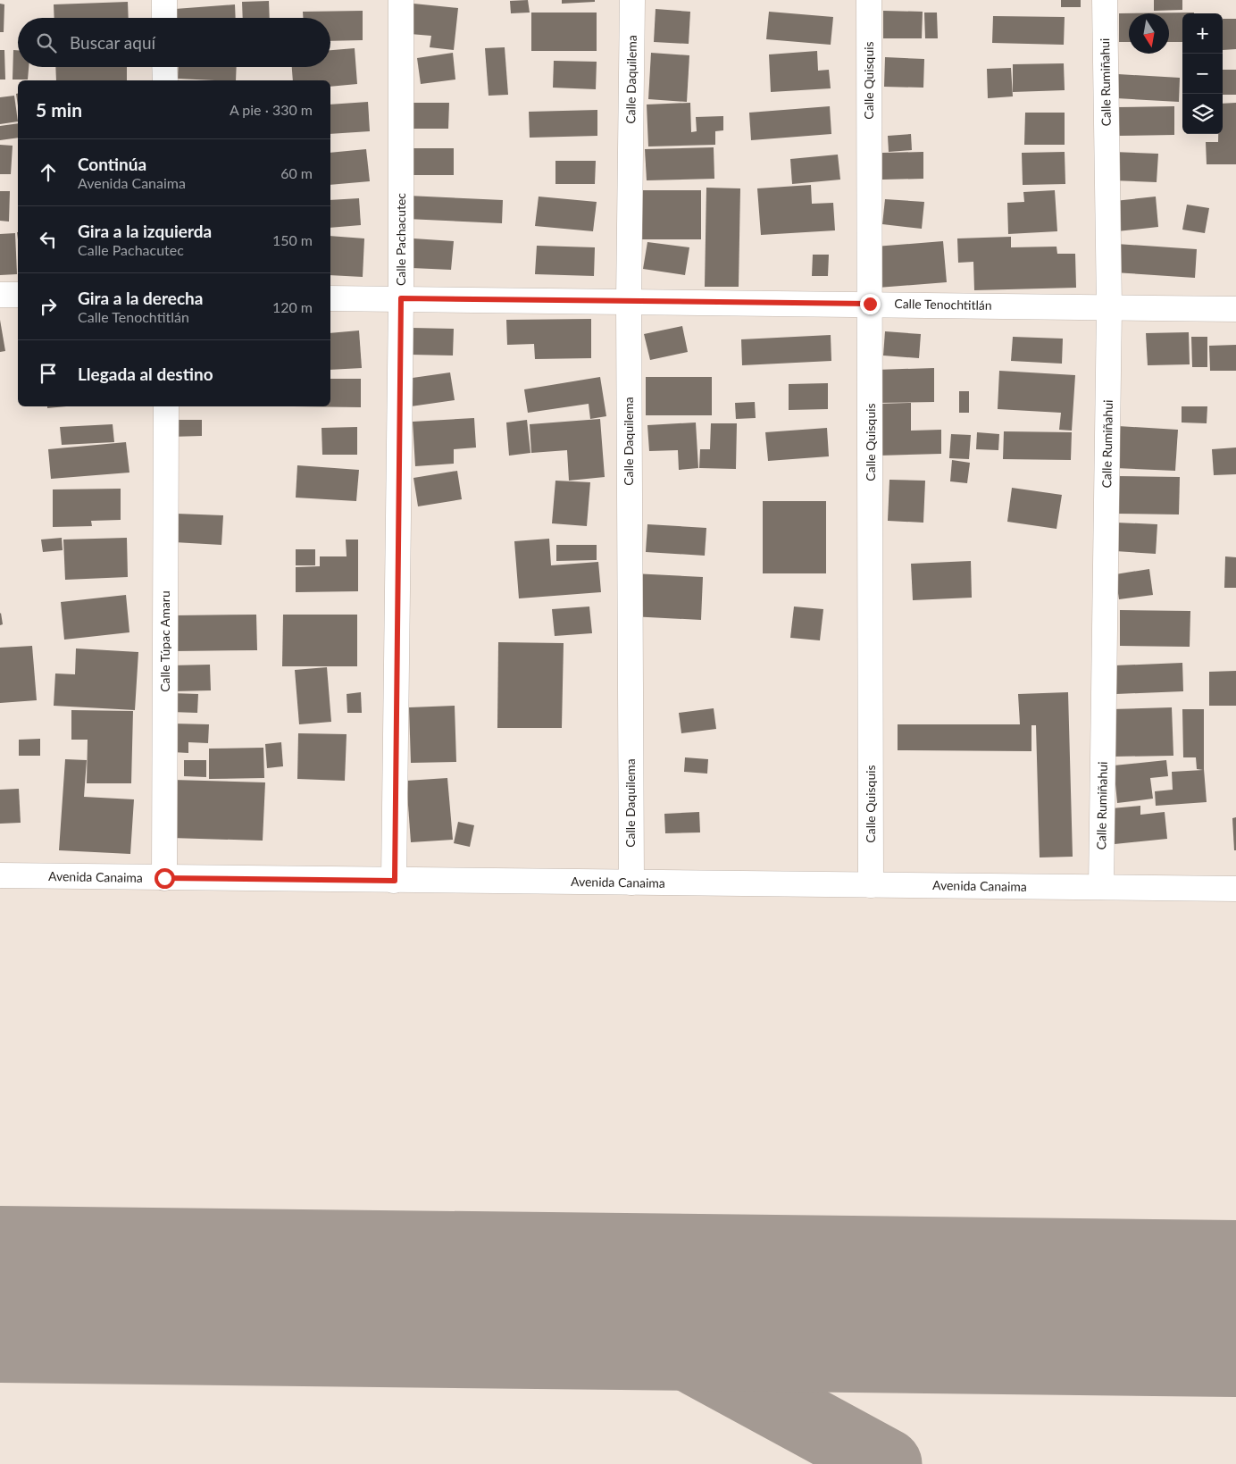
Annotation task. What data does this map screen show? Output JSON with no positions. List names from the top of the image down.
{
  "streets": {
    "street": [
      "Calle Daquilema",
      "Calle Quisquis",
      "Calle Rumiñahui",
      "Calle Pachacutec",
      "Calle Tenochtitlán",
      "Calle Túpac Amaru",
      "Avenida Canaima"
    ]
  },
  "crossings": [
    ["Calle Daquilema", "Calle Tenochtitlán"],
    ["Calle Daquilema", "Avenida Canaima"],
    ["Calle Quisquis", "Calle Tenochtitlán"],
    ["Calle Quisquis", "Avenida Canaima"],
    ["Calle Rumiñahui", "Calle Tenochtitlán"],
    ["Calle Rumiñahui", "Avenida Canaima"],
    ["Calle Pachacutec", "Calle Tenochtitlán"],
    ["Calle Pachacutec", "Avenida Canaima"],
    ["Calle Túpac Amaru", "Avenida Canaima"]
  ],
  "north": "bottom",
  "page": {
    "map_buttons": ["+", "−"],
    "search": "Buscar aquí",
    "heading": ["5 min", "A pie · 330 m"],
    "list": [
      ["Continúa", "Avenida Canaima", "60 m"],
      ["Gira a la izquierda", "Calle Pachacutec", "150 m"],
      ["Gira a la derecha", "Calle Tenochtitlán", "120 m"],
      "Llegada al destino"
    ]
  }
}
